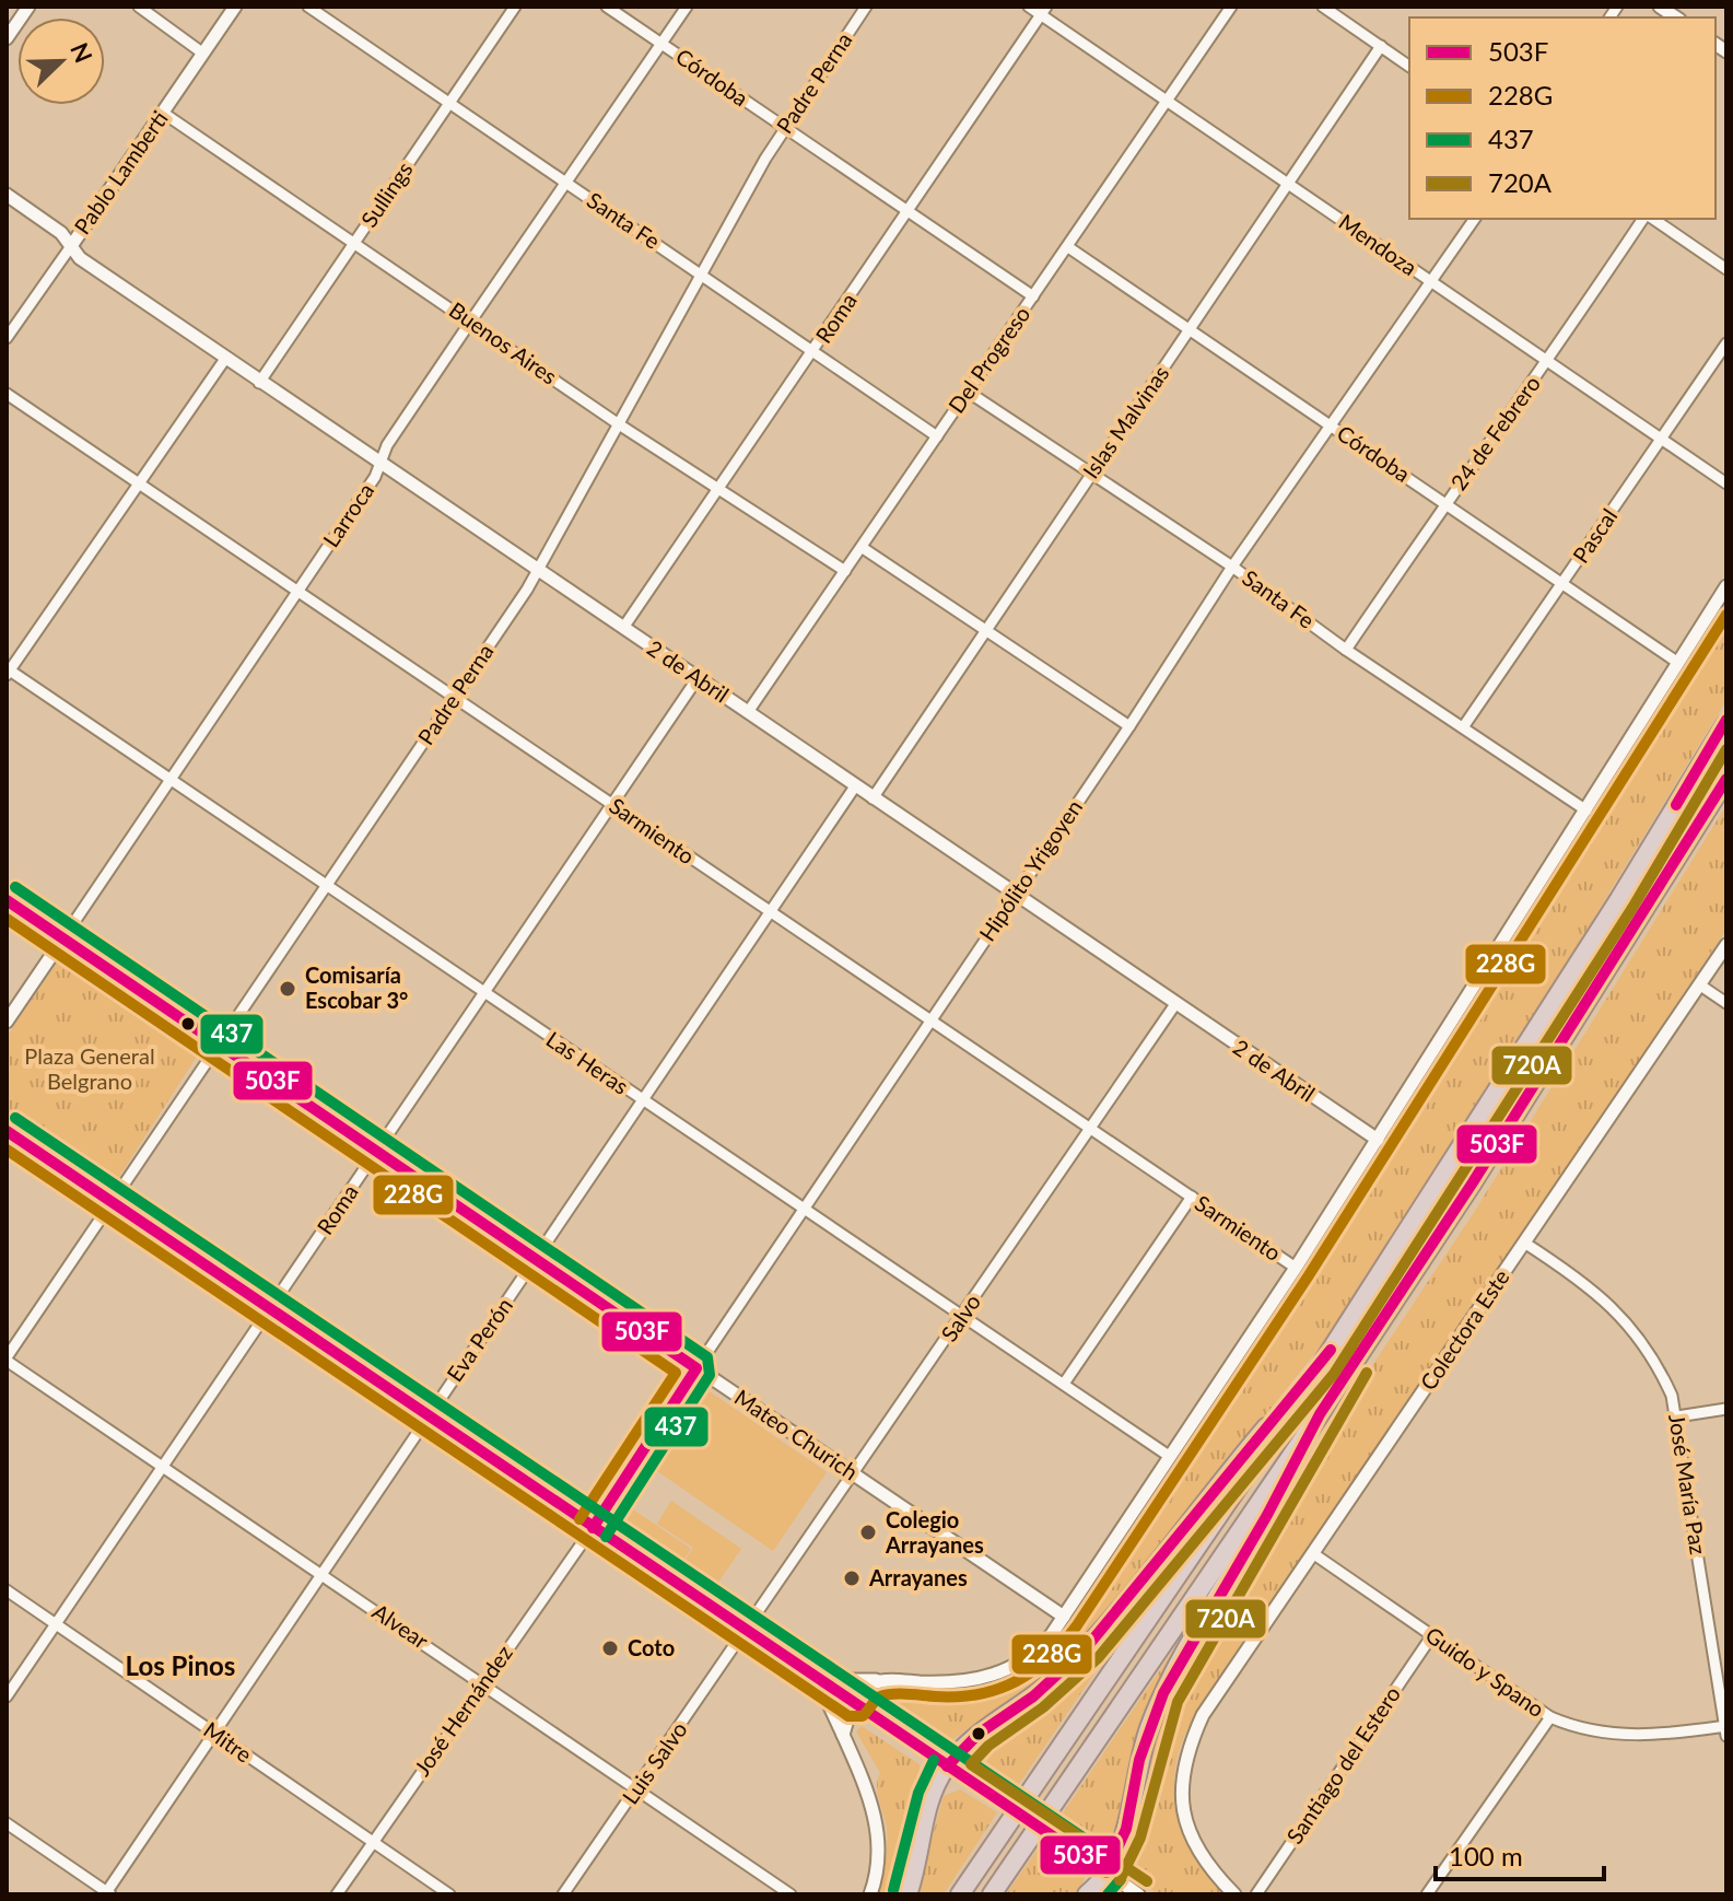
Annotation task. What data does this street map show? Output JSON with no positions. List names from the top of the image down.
{
  "streets": {
    "street": [
      "Córdoba",
      "Padre Perna",
      "Pablo Lamberti",
      "Sullings",
      "Santa Fe",
      "Mendoza",
      "Roma",
      "Buenos Aires",
      "Del Progreso",
      "Islas Malvinas",
      "24 de Febrero",
      "Larroca",
      "Pascal",
      "2 de Abril",
      "Sarmiento",
      "Hipólito Yrigoyen",
      "Las Heras",
      "Salvo",
      "Colectora Este",
      "Eva Perón",
      "Mateo Churich",
      "José María Paz",
      "Alvear",
      "Guido y Spano",
      "José Hernández",
      "Mitre",
      "Luis Salvo",
      "Santiago del Estero"
    ]
  },
  "crossings": [
    ["Córdoba", "Padre Perna"],
    ["Córdoba", "Roma"],
    ["Córdoba", "Del Progreso"],
    ["Córdoba", "Islas Malvinas"],
    ["Córdoba", "24 de Febrero"],
    ["Córdoba", "Larroca"],
    ["Córdoba", "Pascal"],
    ["Córdoba", "Hipólito Yrigoyen"],
    ["Padre Perna", "Santa Fe"],
    ["Padre Perna", "Buenos Aires"],
    ["Padre Perna", "2 de Abril"],
    ["Padre Perna", "Sarmiento"],
    ["Padre Perna", "Las Heras"],
    ["Padre Perna", "Mateo Churich"],
    ["Padre Perna", "Alvear"],
    ["Pablo Lamberti", "Buenos Aires"],
    ["Pablo Lamberti", "2 de Abril"],
    ["Sullings", "Santa Fe"],
    ["Sullings", "Buenos Aires"],
    ["Sullings", "2 de Abril"],
    ["Santa Fe", "Roma"],
    ["Santa Fe", "Del Progreso"],
    ["Santa Fe", "Islas Malvinas"],
    ["Santa Fe", "24 de Febrero"],
    ["Santa Fe", "Larroca"],
    ["Santa Fe", "Pascal"],
    ["Santa Fe", "Hipólito Yrigoyen"],
    ["Mendoza", "Roma"],
    ["Mendoza", "Del Progreso"],
    ["Mendoza", "Islas Malvinas"],
    ["Mendoza", "24 de Febrero"],
    ["Mendoza", "Pascal"],
    ["Mendoza", "Hipólito Yrigoyen"],
    ["Roma", "Buenos Aires"],
    ["Roma", "2 de Abril"],
    ["Roma", "Sarmiento"],
    ["Roma", "Las Heras"],
    ["Roma", "Mateo Churich"],
    ["Roma", "Alvear"],
    ["Roma", "Mitre"],
    ["Buenos Aires", "Del Progreso"],
    ["Buenos Aires", "Larroca"],
    ["Del Progreso", "2 de Abril"],
    ["Islas Malvinas", "2 de Abril"],
    ["Larroca", "2 de Abril"],
    ["Larroca", "Sarmiento"],
    ["Larroca", "Las Heras"],
    ["Larroca", "Mateo Churich"],
    ["2 de Abril", "Hipólito Yrigoyen"],
    ["2 de Abril", "Salvo"],
    ["2 de Abril", "Eva Perón"],
    ["Sarmiento", "Hipólito Yrigoyen"],
    ["Sarmiento", "Salvo"],
    ["Sarmiento", "Eva Perón"],
    ["Hipólito Yrigoyen", "Las Heras"],
    ["Hipólito Yrigoyen", "Mateo Churich"],
    ["Hipólito Yrigoyen", "José Hernández"],
    ["Las Heras", "Salvo"],
    ["Las Heras", "Eva Perón"],
    ["Salvo", "Mateo Churich"],
    ["Salvo", "Luis Salvo"],
    ["Colectora Este", "José María Paz"],
    ["Colectora Este", "Guido y Spano"],
    ["Eva Perón", "Mateo Churich"],
    ["Eva Perón", "Alvear"],
    ["Eva Perón", "Mitre"],
    ["José María Paz", "Guido y Spano"],
    ["Alvear", "José Hernández"],
    ["Alvear", "Luis Salvo"],
    ["Guido y Spano", "Santiago del Estero"],
    ["José Hernández", "Mitre"]
  ],
  "districts": ["Los Pinos"],
  "parks": ["Plaza General Belgrano"],
  "places": [
    "Comisaría Escobar 3°",
    "Colegio Arrayanes",
    "Arrayanes",
    "Coto"
  ],
  "lines": [
    "transit line 228G",
    "transit line 503F",
    "transit line 720A",
    "transit line 437"
  ],
  "legend": [
    "503F",
    "228G",
    "437",
    "720A"
  ],
  "scale_bar": "100 m",
  "north": "top right"
}
